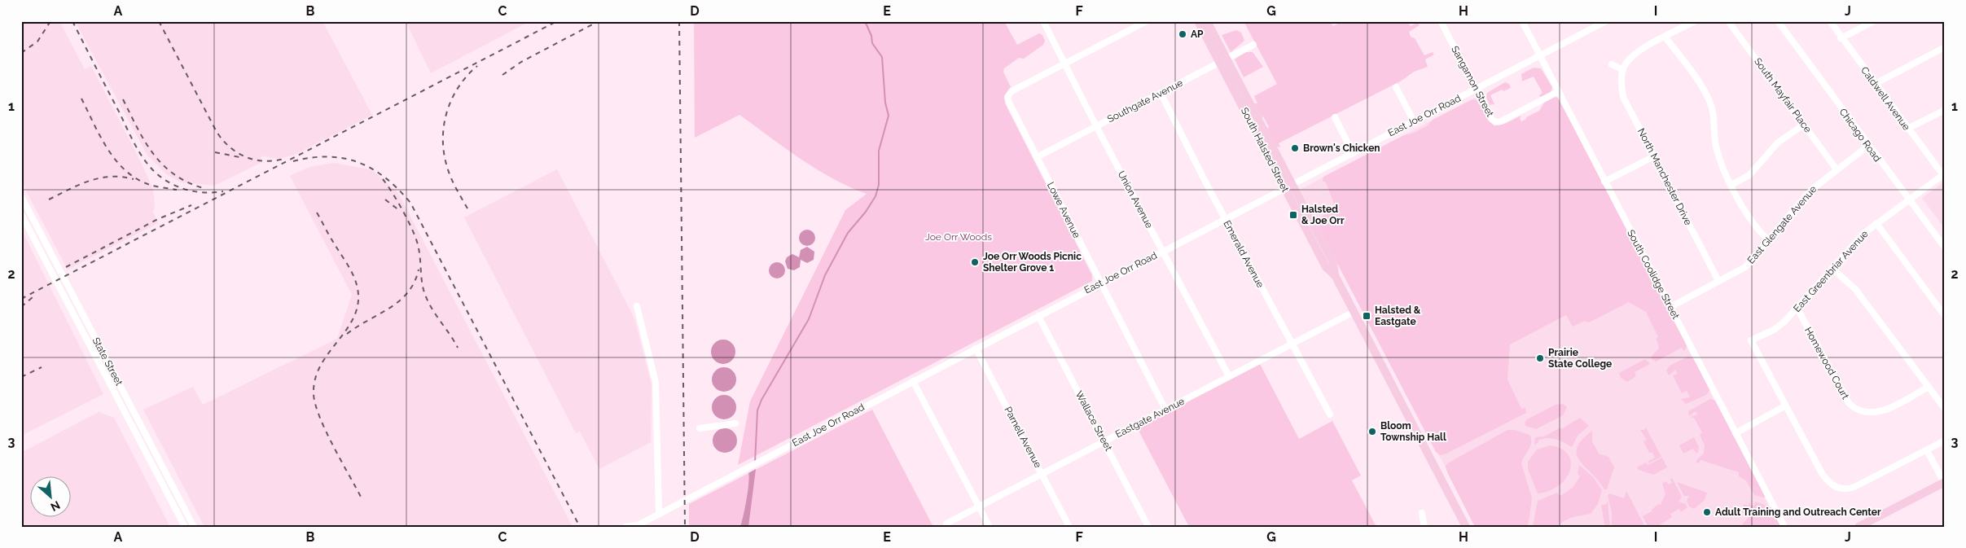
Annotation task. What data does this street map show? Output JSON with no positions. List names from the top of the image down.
{
  "streets": {
    "main road": ["South Halsted Street"],
    "street": [
      "Sangamon Street",
      "South Mayfair Place",
      "Caldwell Avenue",
      "Southgate Avenue",
      "East Joe Orr Road",
      "Chicago Road",
      "North Manchester Drive",
      "Union Avenue",
      "Lowe Avenue",
      "East Glengate Avenue",
      "Emerald Avenue",
      "East Greenbriar Avenue",
      "South Coolidge Street",
      "State Street",
      "Homewood Court",
      "Eastgate Avenue",
      "Wallace Street",
      "Parnell Avenue"
    ]
  },
  "crossings": [
    ["Sangamon Street", "East Joe Orr Road"],
    ["Sangamon Street", "South Coolidge Street"],
    ["South Mayfair Place", "East Glengate Avenue"],
    ["Caldwell Avenue", "East Greenbriar Avenue"],
    ["Southgate Avenue", "South Halsted Street"],
    ["Southgate Avenue", "Union Avenue"],
    ["Southgate Avenue", "Lowe Avenue"],
    ["Southgate Avenue", "Emerald Avenue"],
    ["East Joe Orr Road", "South Halsted Street"],
    ["East Joe Orr Road", "Union Avenue"],
    ["East Joe Orr Road", "Lowe Avenue"],
    ["East Joe Orr Road", "Emerald Avenue"],
    ["East Joe Orr Road", "South Coolidge Street"],
    ["East Joe Orr Road", "Wallace Street"],
    ["East Joe Orr Road", "Parnell Avenue"],
    ["Chicago Road", "East Glengate Avenue"],
    ["Chicago Road", "East Greenbriar Avenue"],
    ["South Halsted Street", "Eastgate Avenue"],
    ["North Manchester Drive", "East Glengate Avenue"],
    ["Union Avenue", "Lowe Avenue"],
    ["Union Avenue", "Eastgate Avenue"],
    ["Lowe Avenue", "Eastgate Avenue"],
    ["East Glengate Avenue", "South Coolidge Street"],
    ["Emerald Avenue", "Eastgate Avenue"],
    ["East Greenbriar Avenue", "Homewood Court"],
    ["Eastgate Avenue", "Wallace Street"],
    ["Eastgate Avenue", "Parnell Avenue"]
  ],
  "parks": ["Joe Orr Woods"],
  "places": {
    "other": [
      "AP",
      "Brown's Chicken",
      "Joe Orr Woods Picnic Shelter Grove 1",
      "Prairie State College",
      "Bloom Township Hall",
      "Adult Training and Outreach Center"
    ],
    "transit": ["Halsted & Joe Orr", "Halsted & Eastgate"]
  },
  "north": "bottom right",
  "grid": {
    "columns": [
      "A",
      "B",
      "C",
      "D",
      "E",
      "F",
      "G",
      "H",
      "I",
      "J"
    ],
    "rows": ["1", "2", "3"]
  }
}
